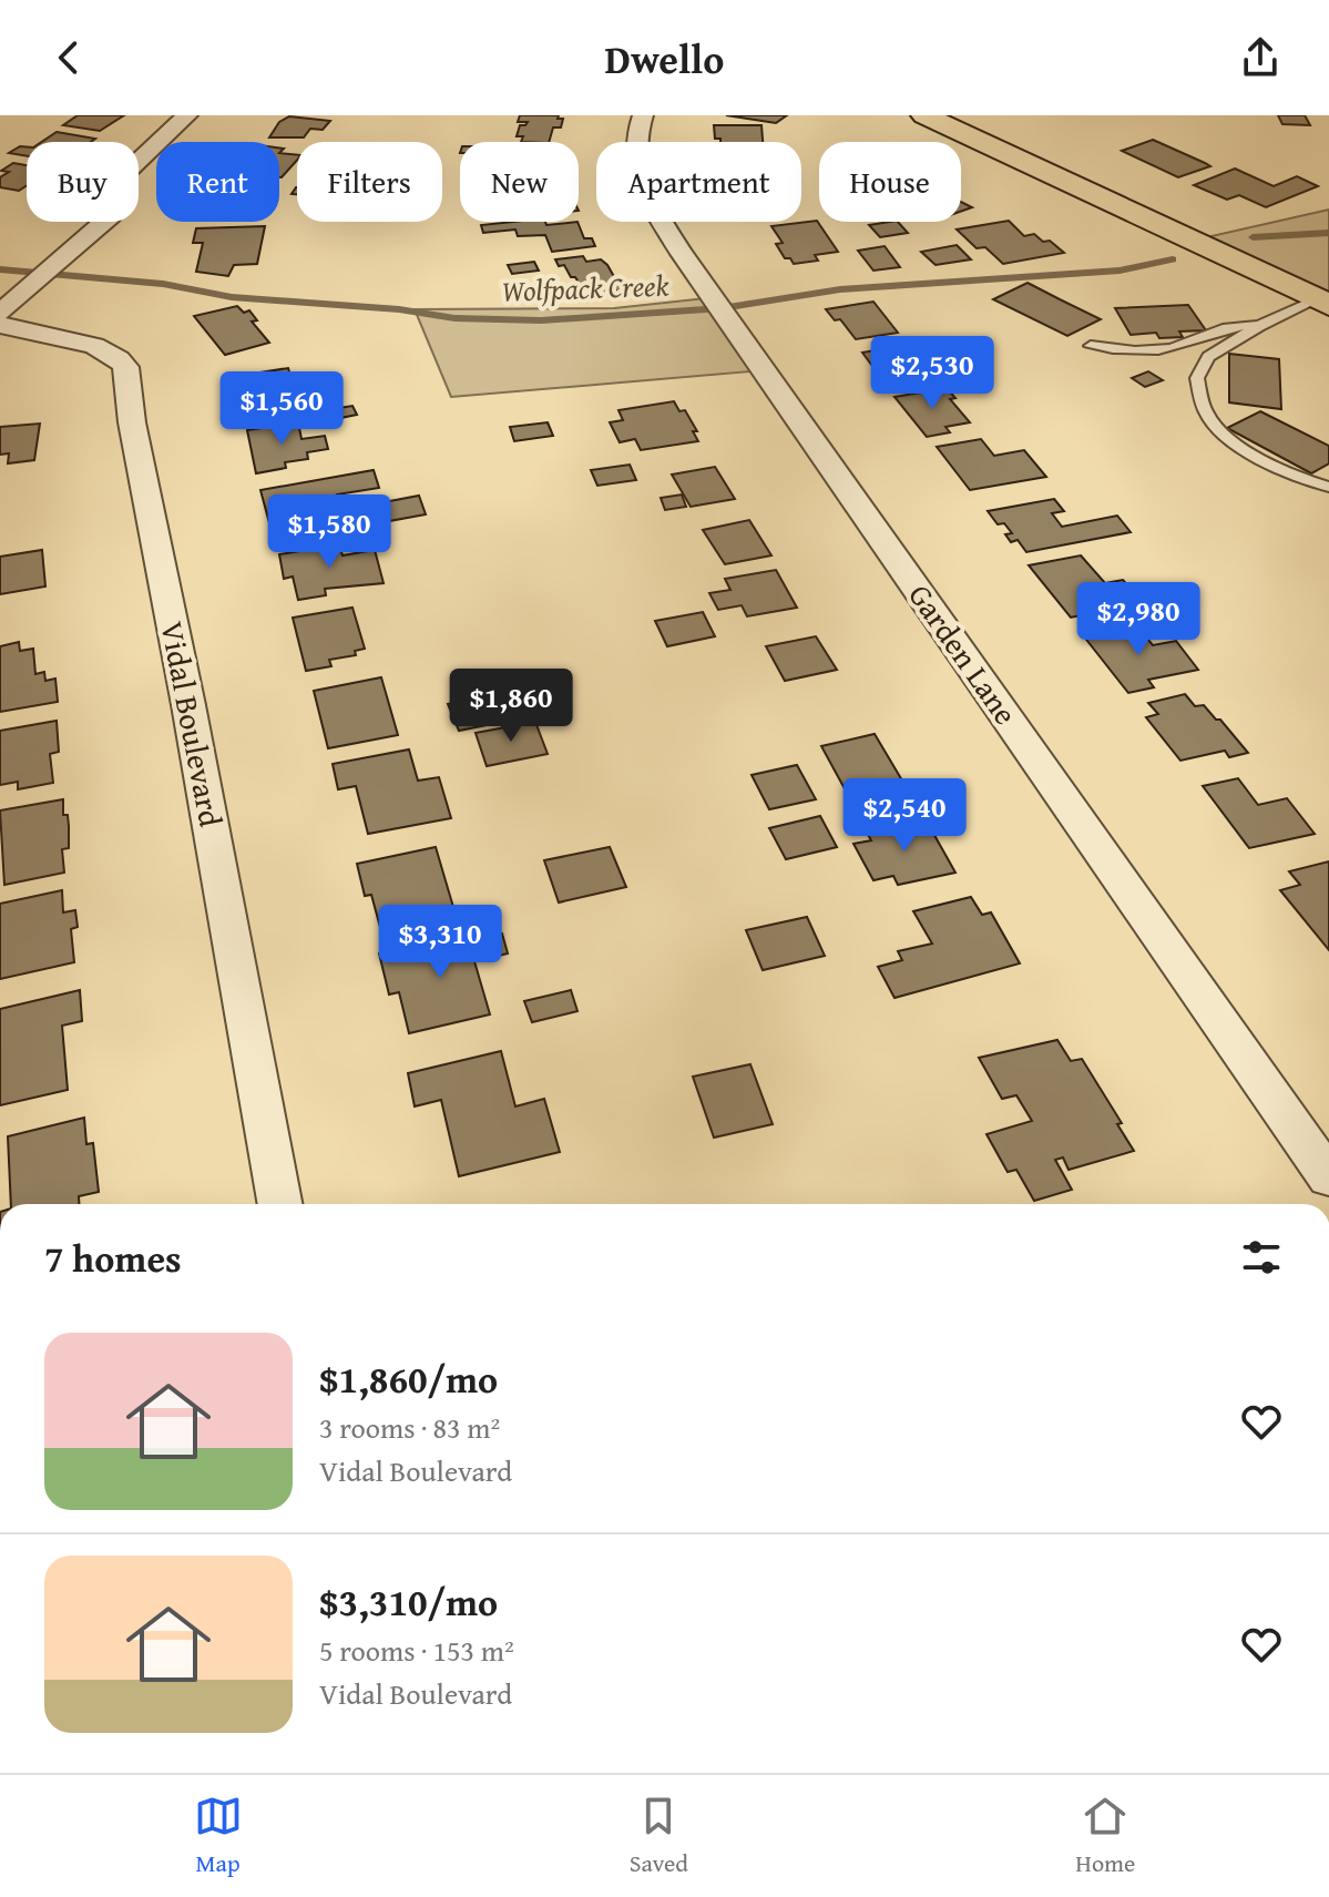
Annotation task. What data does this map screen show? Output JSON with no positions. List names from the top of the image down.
{
  "streets": {
    "street": ["Garden Lane", "Vidal Boulevard"]
  },
  "water": ["Wolfpack Creek"],
  "page": {
    "header": "Dwello",
    "chip": [
      "Buy",
      "Rent",
      "Filters",
      "New",
      "Apartment",
      "House"
    ],
    "price": [
      "$2,530",
      "$1,560",
      "$1,580",
      "$2,980",
      "$1,860",
      "$2,540",
      "$3,310"
    ],
    "heading": "7 homes",
    "list": [
      {
        "name": "$1,860/mo",
        "note": "3 rooms · 83 m² · Vidal Boulevard"
      },
      {
        "name": "$3,310/mo",
        "note": "5 rooms · 153 m² · Vidal Boulevard"
      }
    ],
    "tabs": ["Map", "Saved", "Home"]
  }
}
